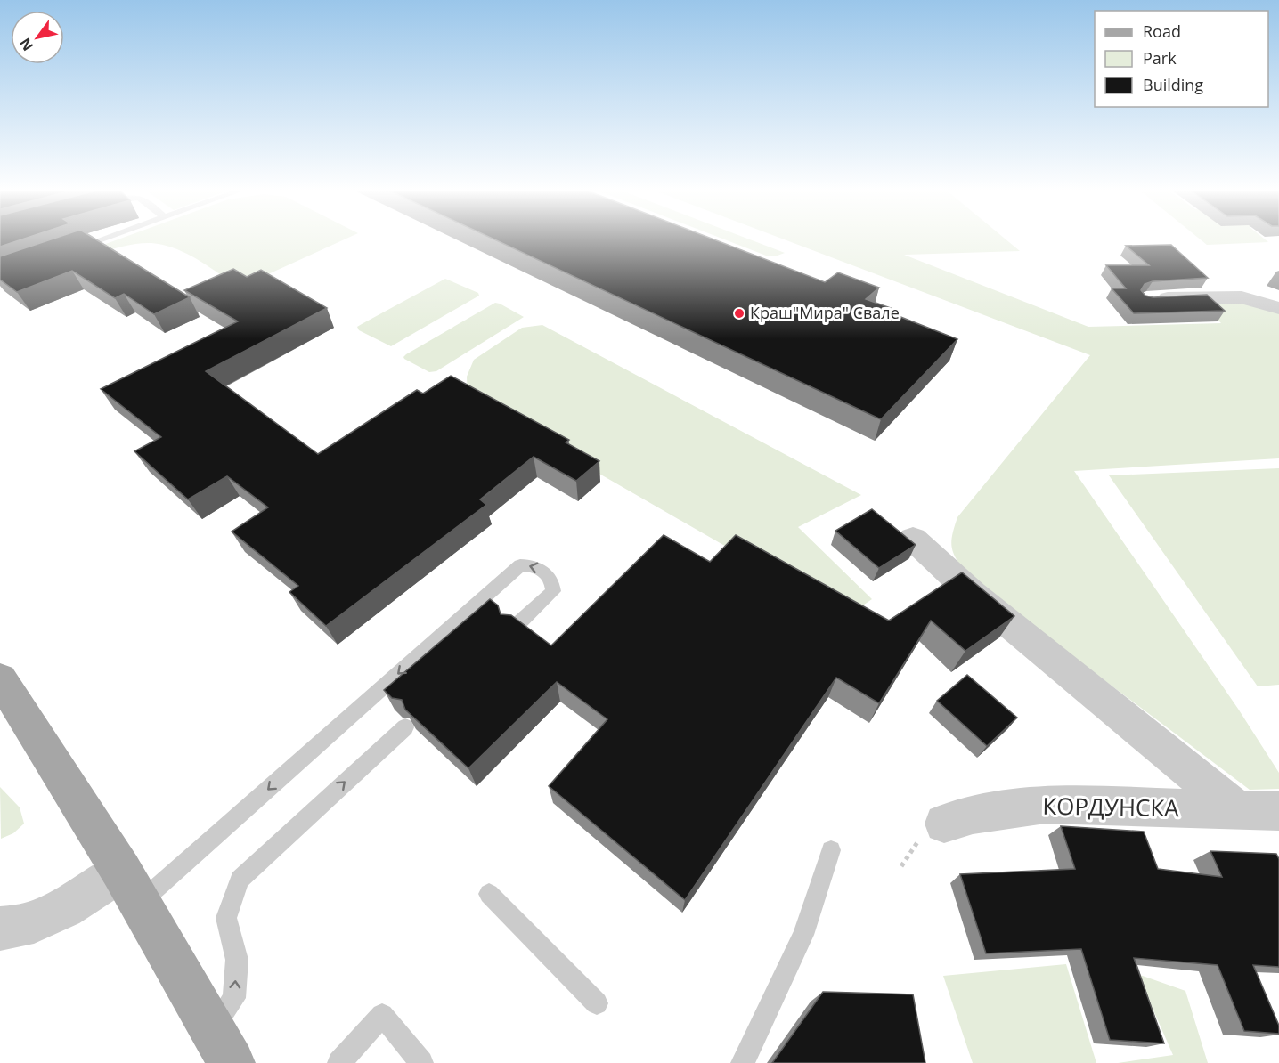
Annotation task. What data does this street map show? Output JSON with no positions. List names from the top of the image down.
{
  "streets": {
    "street": ["КОРДУНСКА"]
  },
  "places": ["Краш\"Мира\" Свале"],
  "legend": ["Road", "Park", "Building"],
  "north": "bottom left"
}
